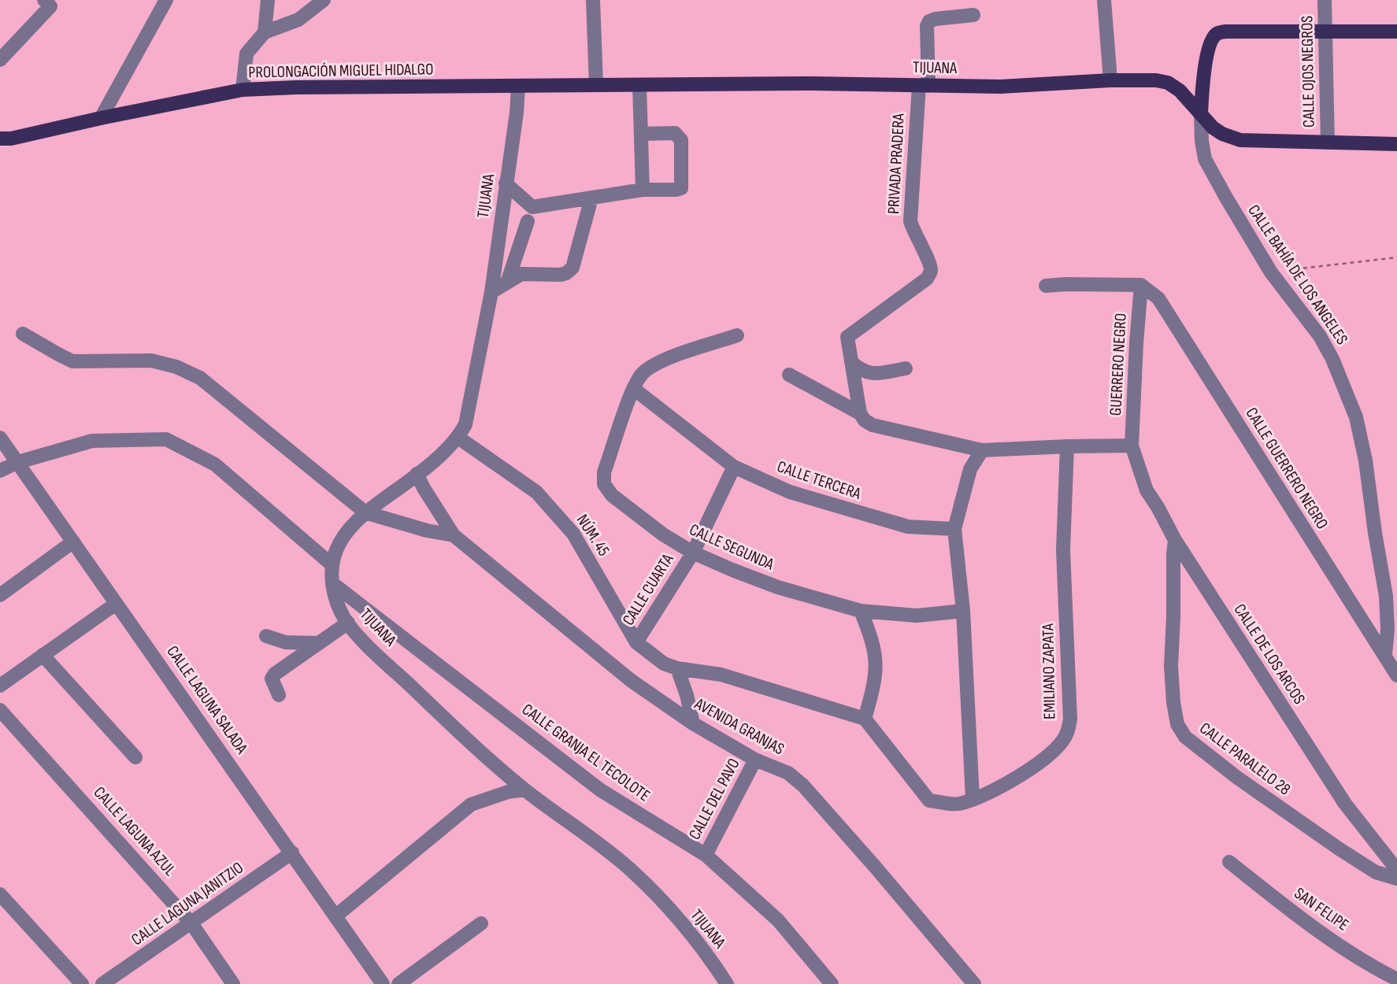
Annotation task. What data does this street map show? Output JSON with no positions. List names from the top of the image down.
{
  "streets": {
    "main road": ["TIJUANA", "PROLONGACIÓN MIGUEL HIDALGO"],
    "street": [
      "CALLE OJOS NEGROS",
      "PRIVADA PRADERA",
      "CALLE BAHÍA DE LOS ANGELES",
      "GUERRERO NEGRO",
      "CALLE GUERRERO NEGRO",
      "CALLE TERCERA",
      "NÚM. 45",
      "CALLE SEGUNDA",
      "CALLE CUARTA",
      "CALLE DE LOS ARCOS",
      "EMILIANO ZAPATA",
      "CALLE LAGUNA SALADA",
      "AVENIDA GRANJAS",
      "CALLE GRANJA EL TECOLOTE",
      "CALLE PARALELO 28",
      "CALLE DEL PAVO",
      "CALLE LAGUNA AZUL",
      "CALLE LAGUNA JANITZIO",
      "SAN FELIPE"
    ]
  },
  "crossings": [
    ["TIJUANA", "PROLONGACIÓN MIGUEL HIDALGO"],
    ["TIJUANA", "CALLE OJOS NEGROS"],
    ["TIJUANA", "PRIVADA PRADERA"],
    ["TIJUANA", "CALLE BAHÍA DE LOS ANGELES"],
    ["TIJUANA", "NÚM. 45"],
    ["TIJUANA", "AVENIDA GRANJAS"],
    ["TIJUANA", "CALLE GRANJA EL TECOLOTE"],
    ["CALLE BAHÍA DE LOS ANGELES", "CALLE GUERRERO NEGRO"],
    ["GUERRERO NEGRO", "CALLE GUERRERO NEGRO"],
    ["GUERRERO NEGRO", "CALLE DE LOS ARCOS"],
    ["CALLE TERCERA", "CALLE SEGUNDA"],
    ["CALLE TERCERA", "CALLE CUARTA"],
    ["NÚM. 45", "CALLE CUARTA"],
    ["CALLE SEGUNDA", "CALLE CUARTA"],
    ["CALLE DE LOS ARCOS", "CALLE PARALELO 28"],
    ["CALLE LAGUNA SALADA", "CALLE LAGUNA JANITZIO"],
    ["AVENIDA GRANJAS", "CALLE DEL PAVO"],
    ["CALLE GRANJA EL TECOLOTE", "CALLE DEL PAVO"],
    ["CALLE LAGUNA AZUL", "CALLE LAGUNA JANITZIO"]
  ]
}
